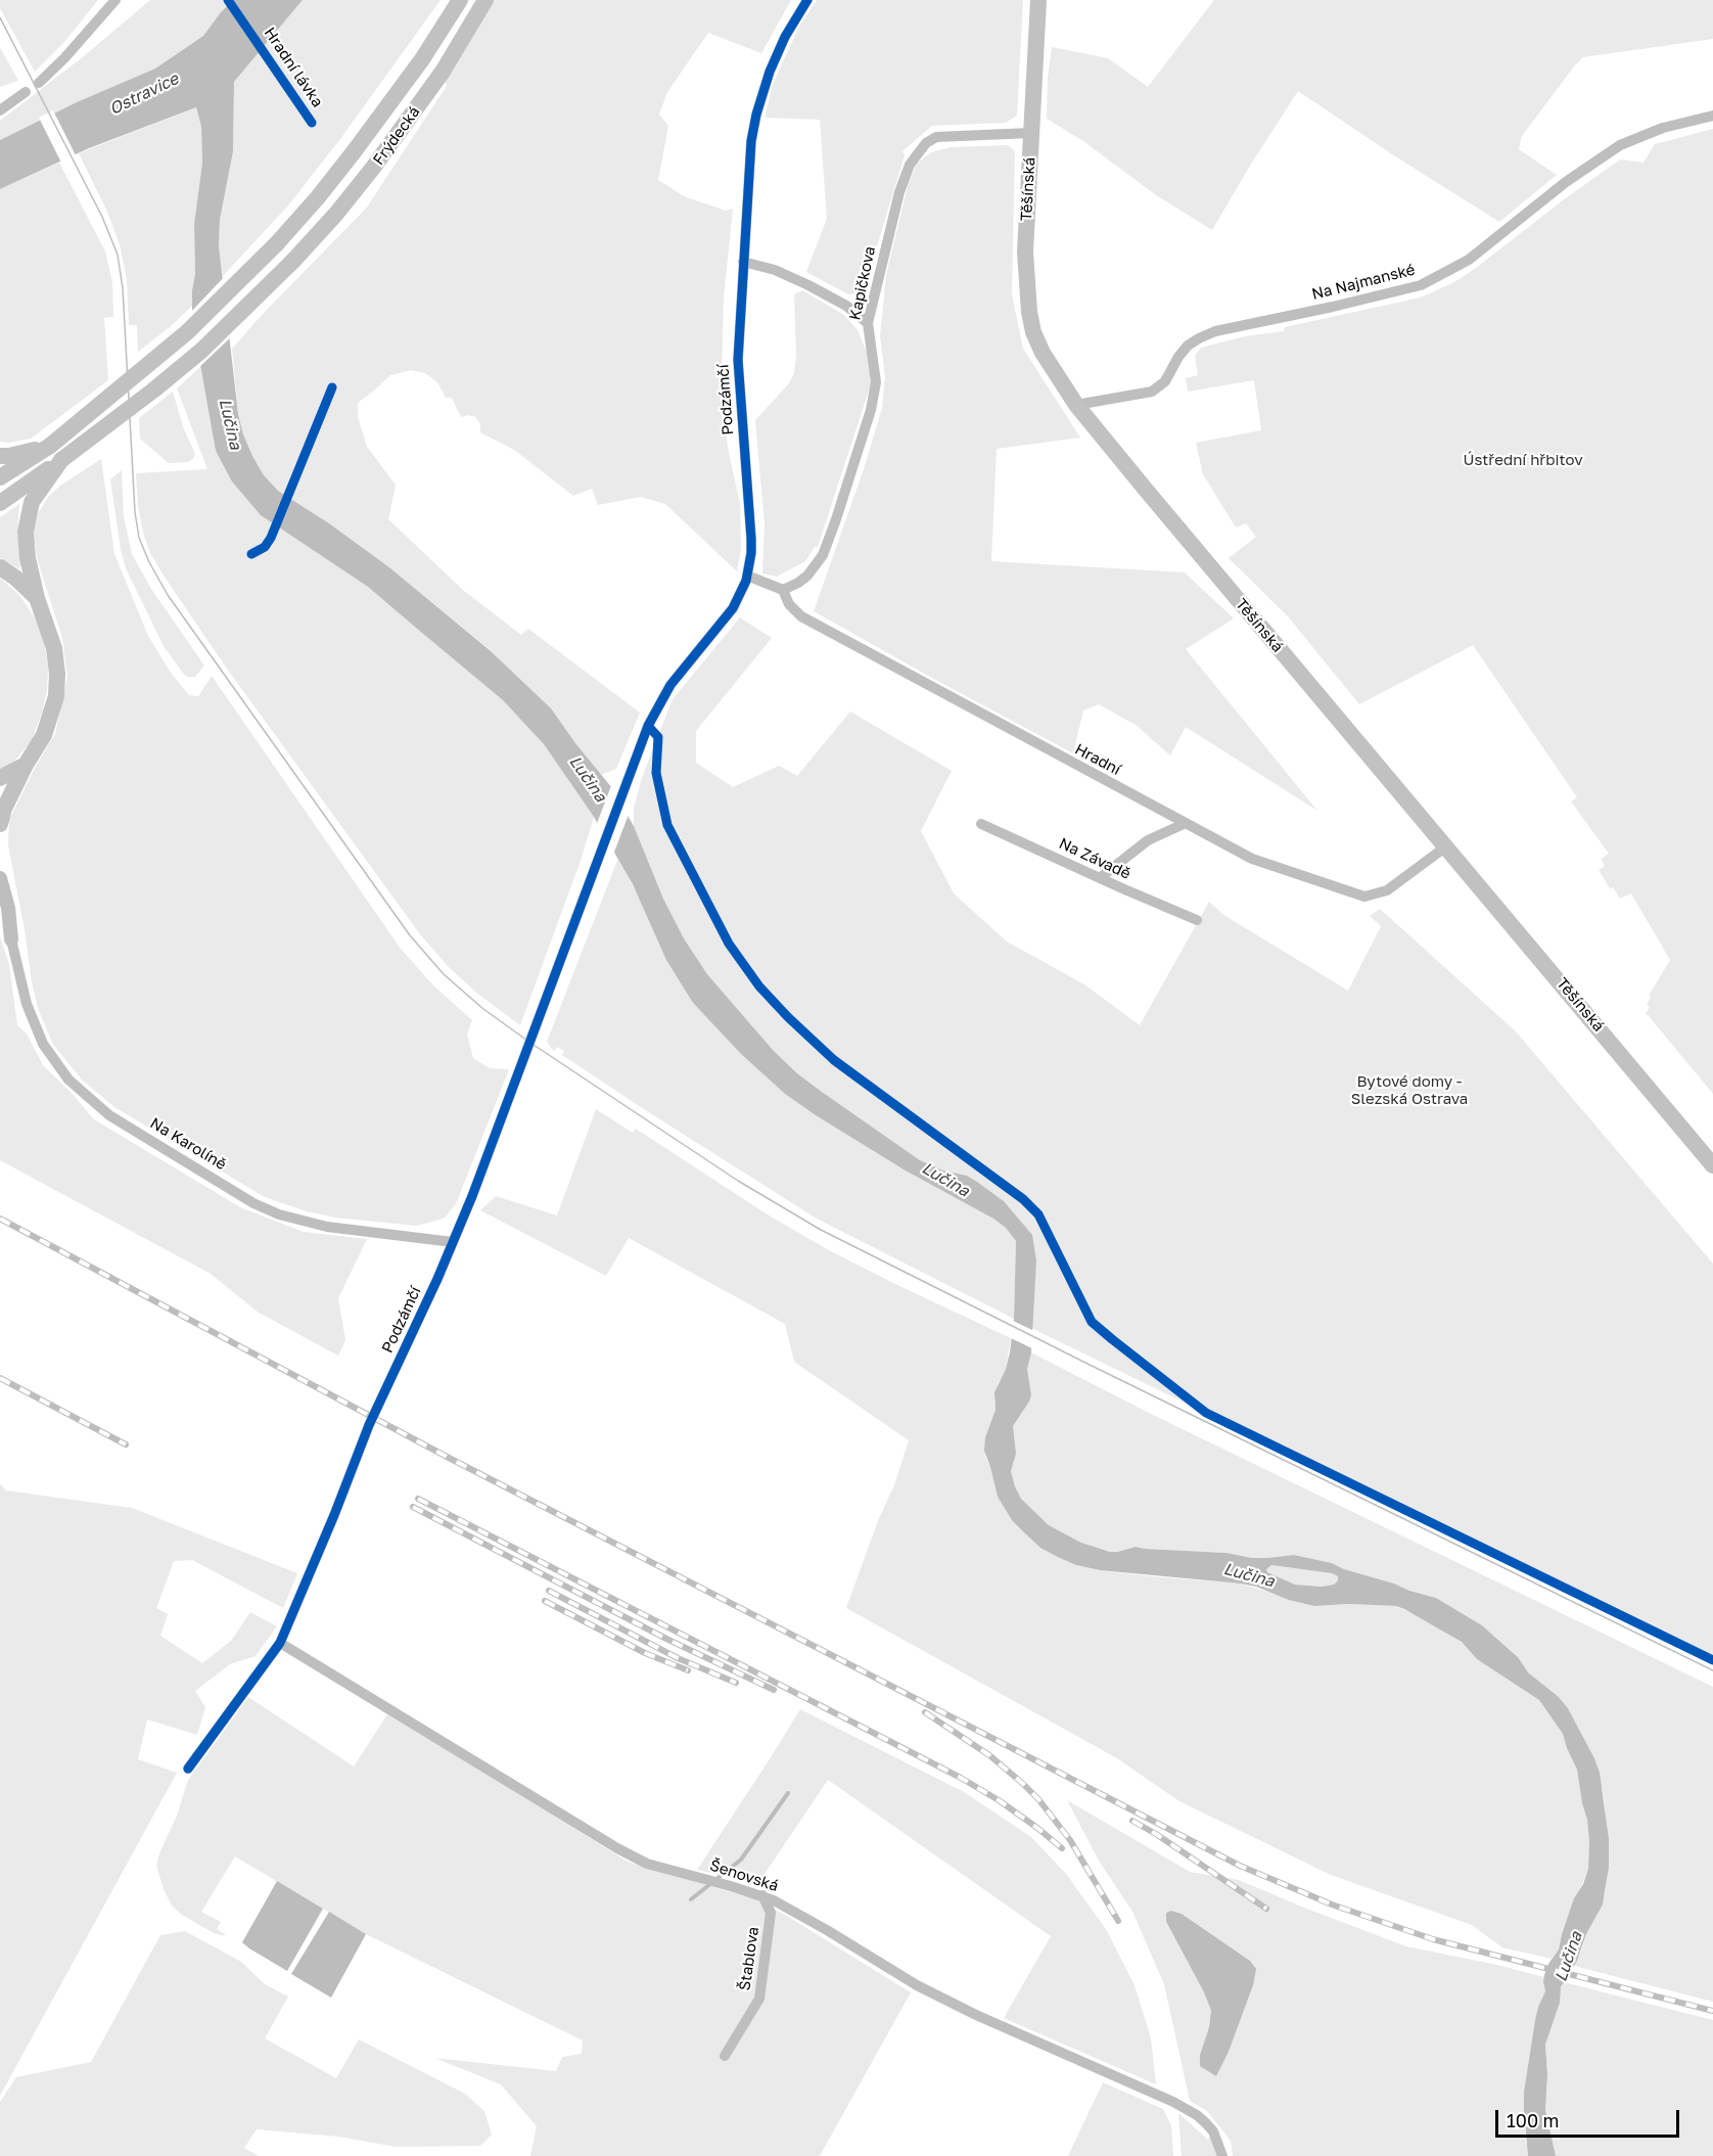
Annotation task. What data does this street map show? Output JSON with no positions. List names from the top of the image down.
{
  "streets": {
    "main road": ["Frýdecká", "Těšínská"],
    "street": [
      "Na Najmanské",
      "Kapičkova",
      "Podzámčí",
      "Hradní",
      "Na Závadě",
      "Na Karolíně",
      "Šenovská",
      "Štablova"
    ],
    "cycle path": ["Hradní lávka"]
  },
  "crossings": [
    ["Těšínská", "Na Najmanské"],
    ["Těšínská", "Kapičkova"],
    ["Těšínská", "Hradní"],
    ["Kapičkova", "Hradní"],
    ["Podzámčí", "Na Karolíně"],
    ["Podzámčí", "Šenovská"],
    ["Šenovská", "Štablova"]
  ],
  "water": ["Ostravice", "Lučina"],
  "parks": ["Ústřední hřbitov", "Bytové domy - Slezská Ostrava"],
  "scale_bar": "100 m"
}
